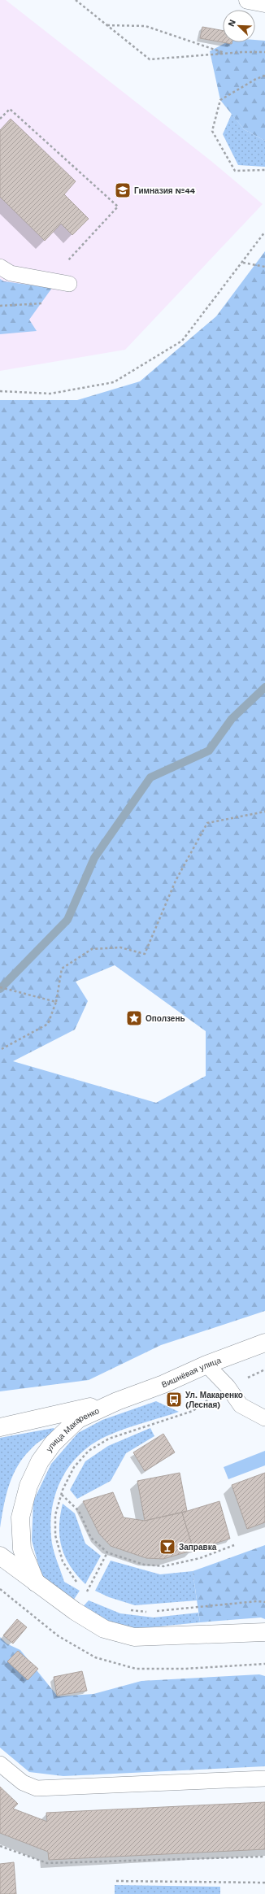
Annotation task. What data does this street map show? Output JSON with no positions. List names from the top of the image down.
{
  "streets": {
    "street": ["Вишнёвая улица", "улица Макаренко"]
  },
  "crossings": [
    ["Вишнёвая улица", "улица Макаренко"]
  ],
  "places": {
    "school or university": ["Гимназия №44"],
    "place": ["Оползень"],
    "bus stop": ["Ул. Макаренко (Лесная)"],
    "bar": ["Заправка"]
  },
  "north": "top left"
}
